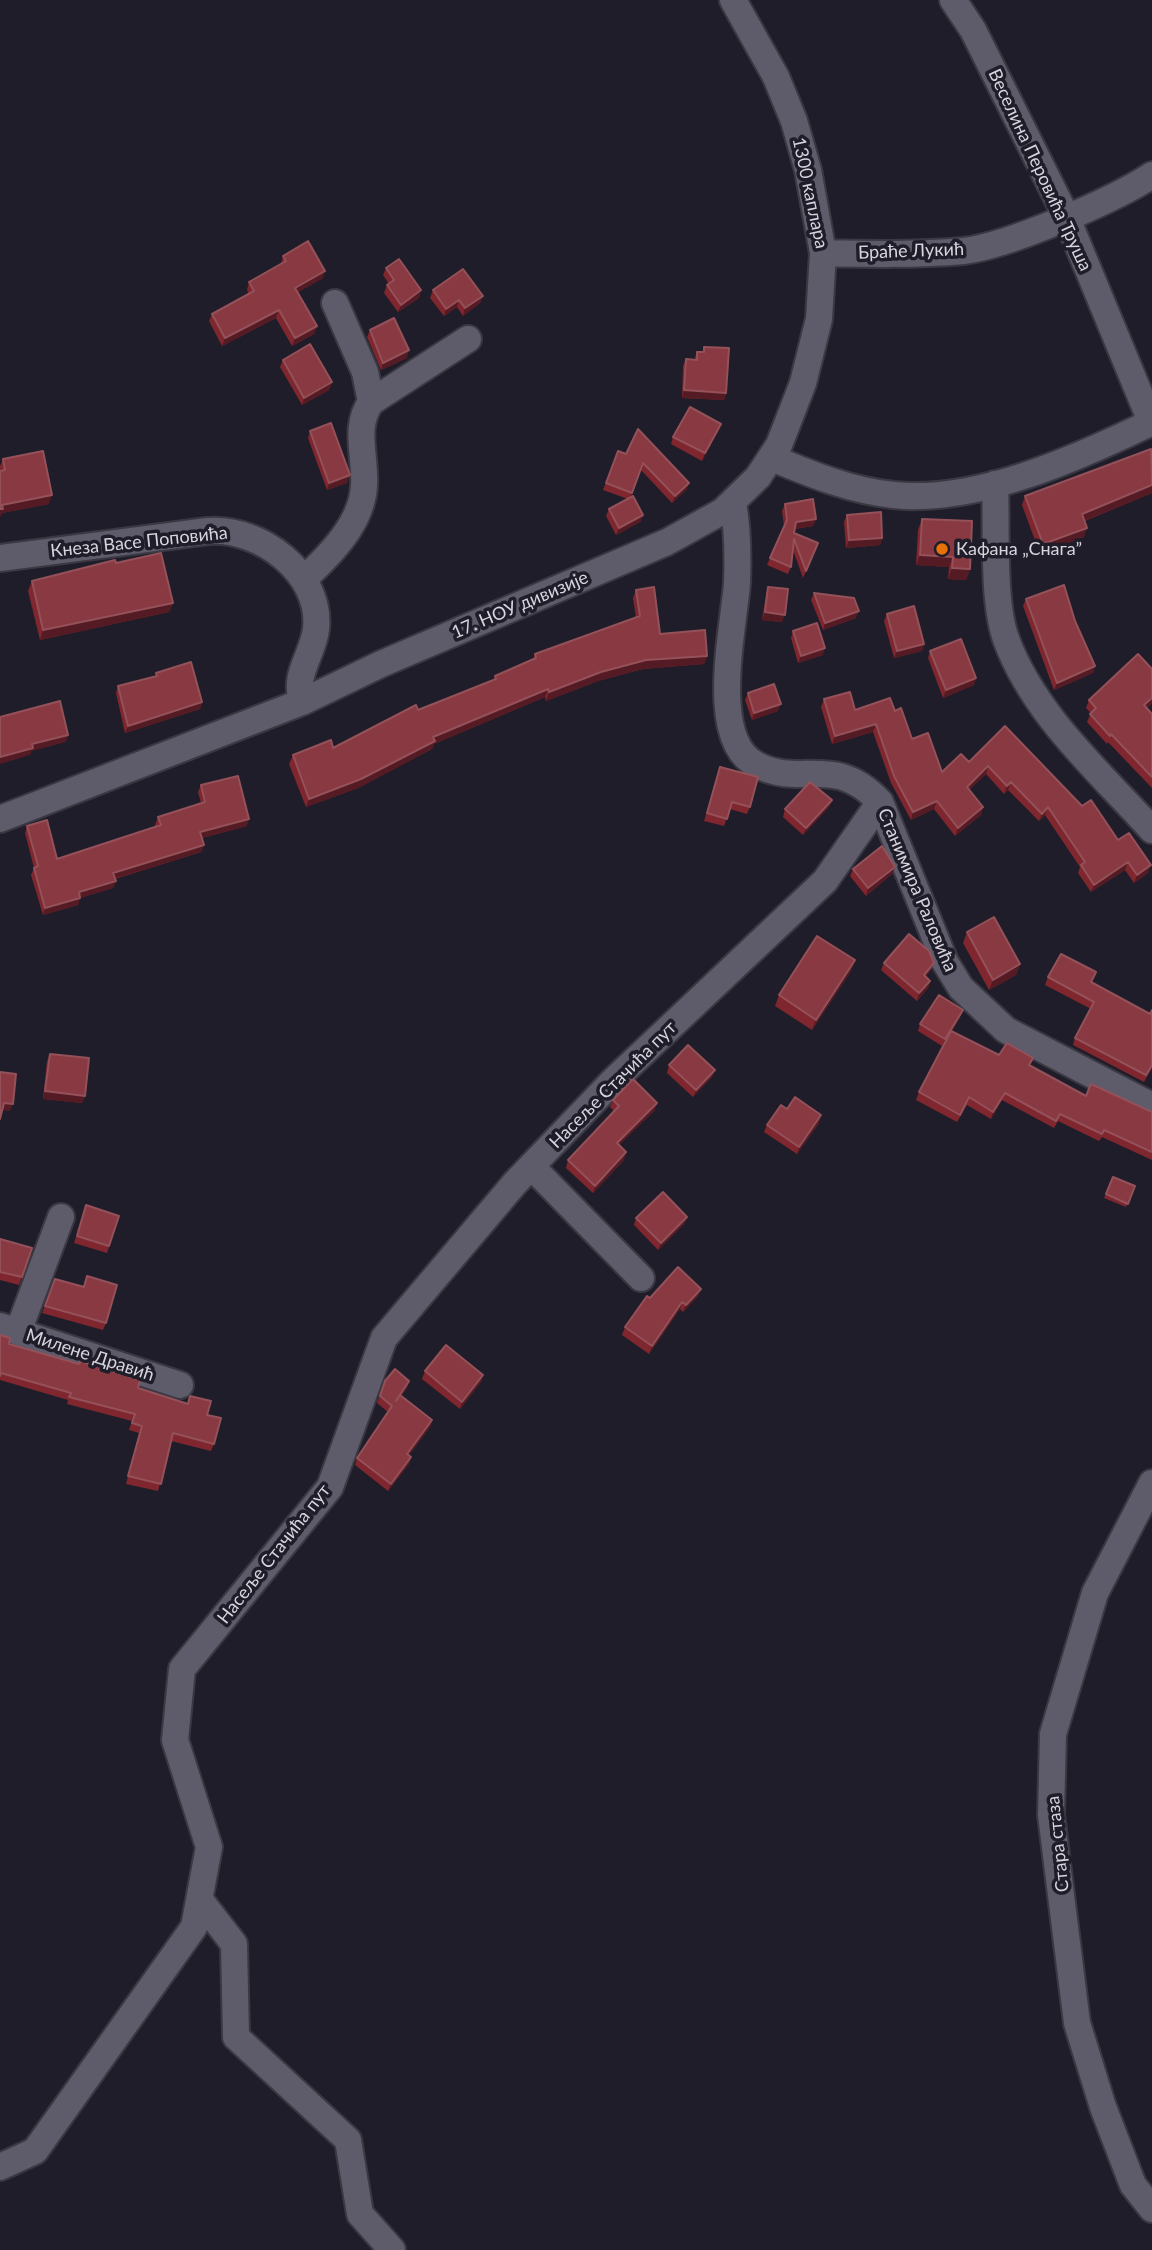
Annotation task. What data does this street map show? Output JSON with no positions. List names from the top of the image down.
{
  "streets": {
    "street": [
      "Веселина Перовића Труша",
      "1300 каплара",
      "Браће Лукић",
      "Кнеза Васе Поповића",
      "17. НОУ дивизије",
      "Станимира Раловића",
      "Насеље Стачића пут",
      "Милене Дравић",
      "Стара стаза"
    ]
  },
  "crossings": [
    ["Веселина Перовића Труша", "Браће Лукић"],
    ["1300 каплара", "Браће Лукић"],
    ["1300 каплара", "17. НОУ дивизије"],
    ["1300 каплара", "Станимира Раловића"],
    ["17. НОУ дивизије", "Станимира Раловића"],
    ["Станимира Раловића", "Насеље Стачића пут"]
  ],
  "places": ["Кафана „Снага”"]
}
